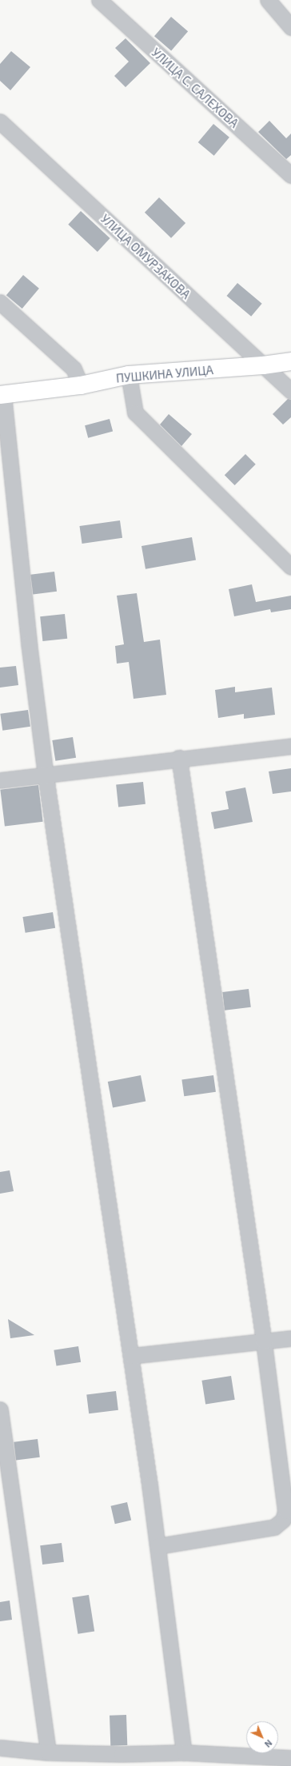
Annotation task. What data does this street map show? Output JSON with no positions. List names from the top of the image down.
{
  "streets": {
    "highway": ["ПУШКИНА УЛИЦА"],
    "street": ["УЛИЦА С. САЛЕХОВА", "УЛИЦА ОМУРЗАКОВА"]
  },
  "crossings": [
    ["УЛИЦА ОМУРЗАКОВА", "ПУШКИНА УЛИЦА"]
  ],
  "north": "bottom right"
}
